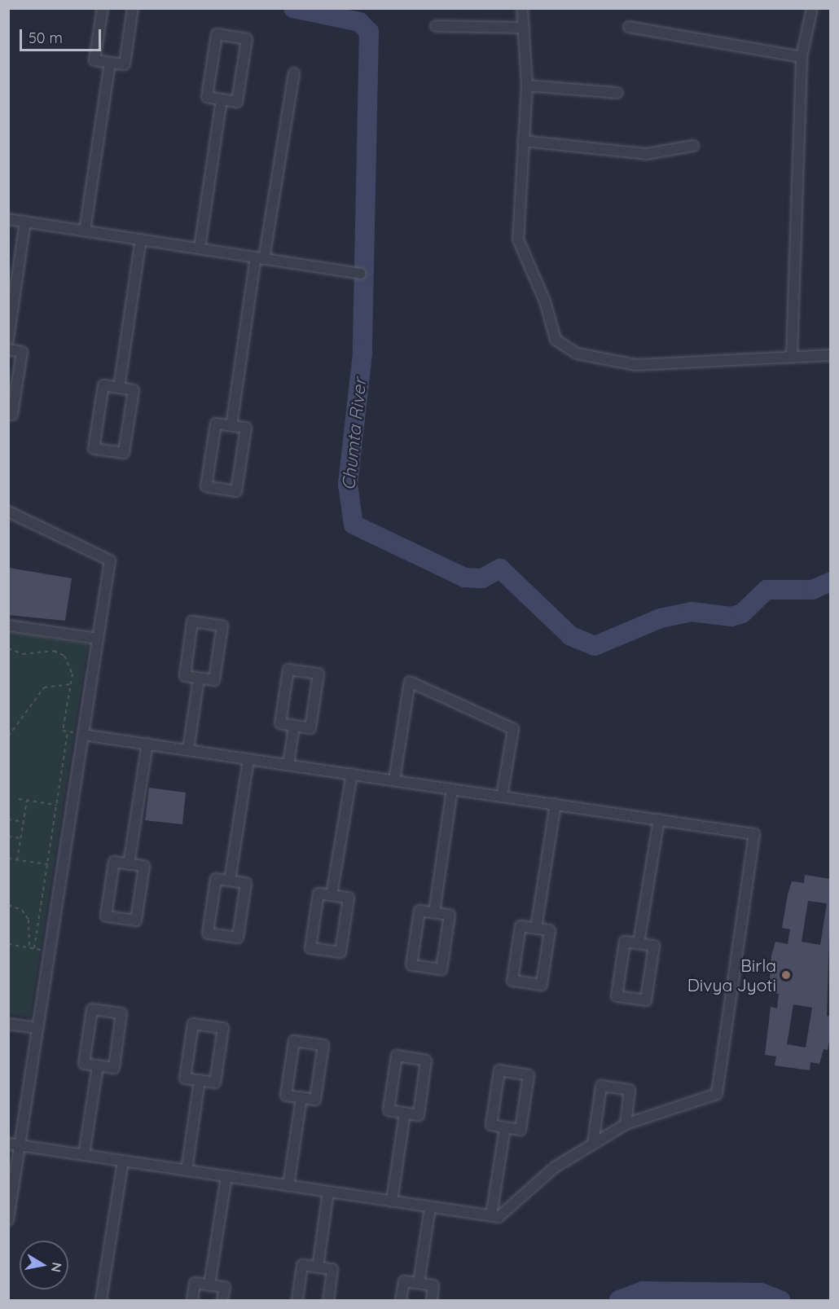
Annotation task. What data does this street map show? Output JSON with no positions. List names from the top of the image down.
{
  "water": ["Chumta River"],
  "places": ["Birla Divya Jyoti"],
  "scale_bar": "50 m",
  "north": "right"
}
